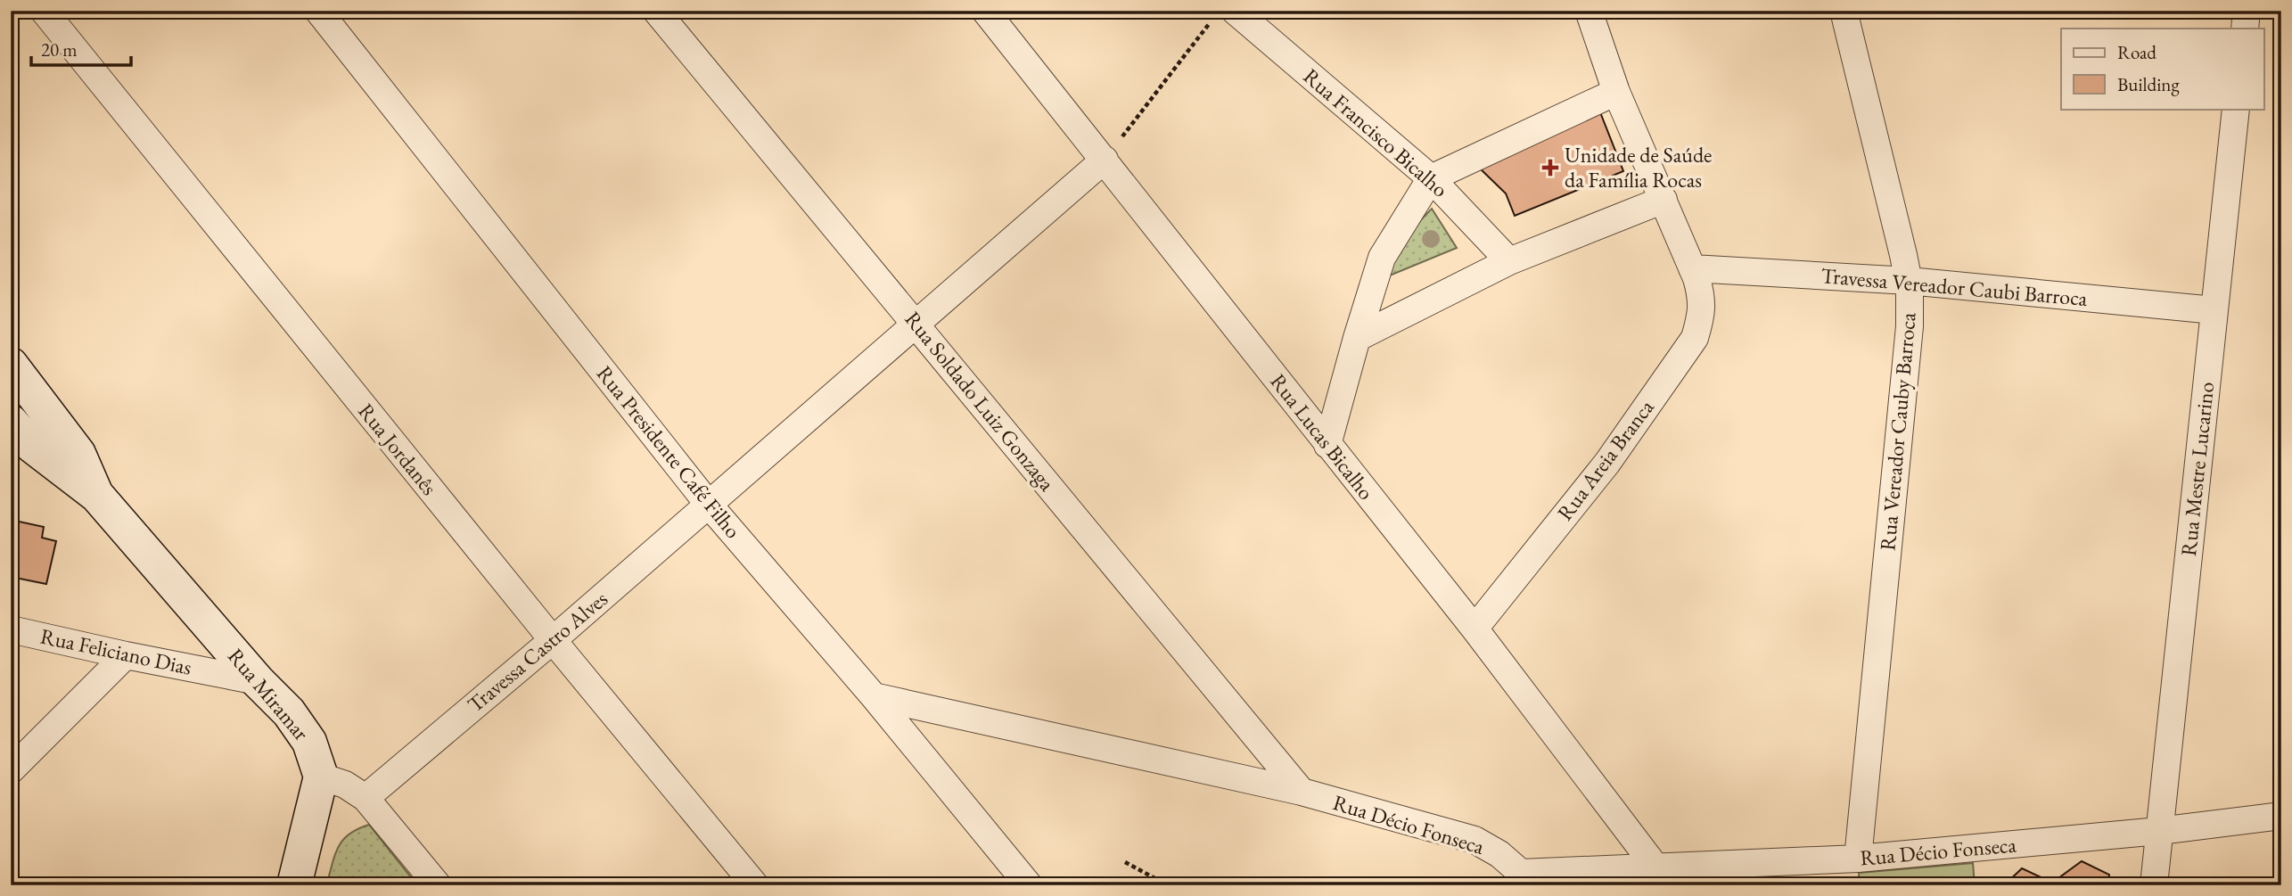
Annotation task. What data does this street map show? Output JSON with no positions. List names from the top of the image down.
{
  "streets": {
    "main road": ["Rua Miramar"],
    "street": [
      "Rua Francisco Bicalho",
      "Travessa Vereador Caubi Barroca",
      "Rua Soldado Luiz Gonzaga",
      "Rua Vereador Cauby Barroca",
      "Rua Lucas Bicalho",
      "Rua Jordanês",
      "Rua Presidente Café Filho",
      "Rua Areia Branca",
      "Rua Mestre Lucarino",
      "Rua Feliciano Dias",
      "Travessa Castro Alves",
      "Rua Décio Fonseca"
    ]
  },
  "crossings": [
    ["Travessa Vereador Caubi Barroca", "Rua Vereador Cauby Barroca"],
    ["Travessa Vereador Caubi Barroca", "Rua Areia Branca"],
    ["Travessa Vereador Caubi Barroca", "Rua Mestre Lucarino"],
    ["Rua Soldado Luiz Gonzaga", "Travessa Castro Alves"],
    ["Rua Soldado Luiz Gonzaga", "Rua Décio Fonseca"],
    ["Rua Vereador Cauby Barroca", "Rua Décio Fonseca"],
    ["Rua Lucas Bicalho", "Rua Areia Branca"],
    ["Rua Lucas Bicalho", "Travessa Castro Alves"],
    ["Rua Lucas Bicalho", "Rua Décio Fonseca"],
    ["Rua Jordanês", "Travessa Castro Alves"],
    ["Rua Presidente Café Filho", "Travessa Castro Alves"],
    ["Rua Presidente Café Filho", "Rua Décio Fonseca"],
    ["Rua Mestre Lucarino", "Rua Décio Fonseca"],
    ["Rua Feliciano Dias", "Rua Miramar"]
  ],
  "places": {
    "health": ["Unidade de Saúde da Família Rocas"]
  },
  "legend": ["Road", "Building"],
  "scale_bar": "20 m"
}
